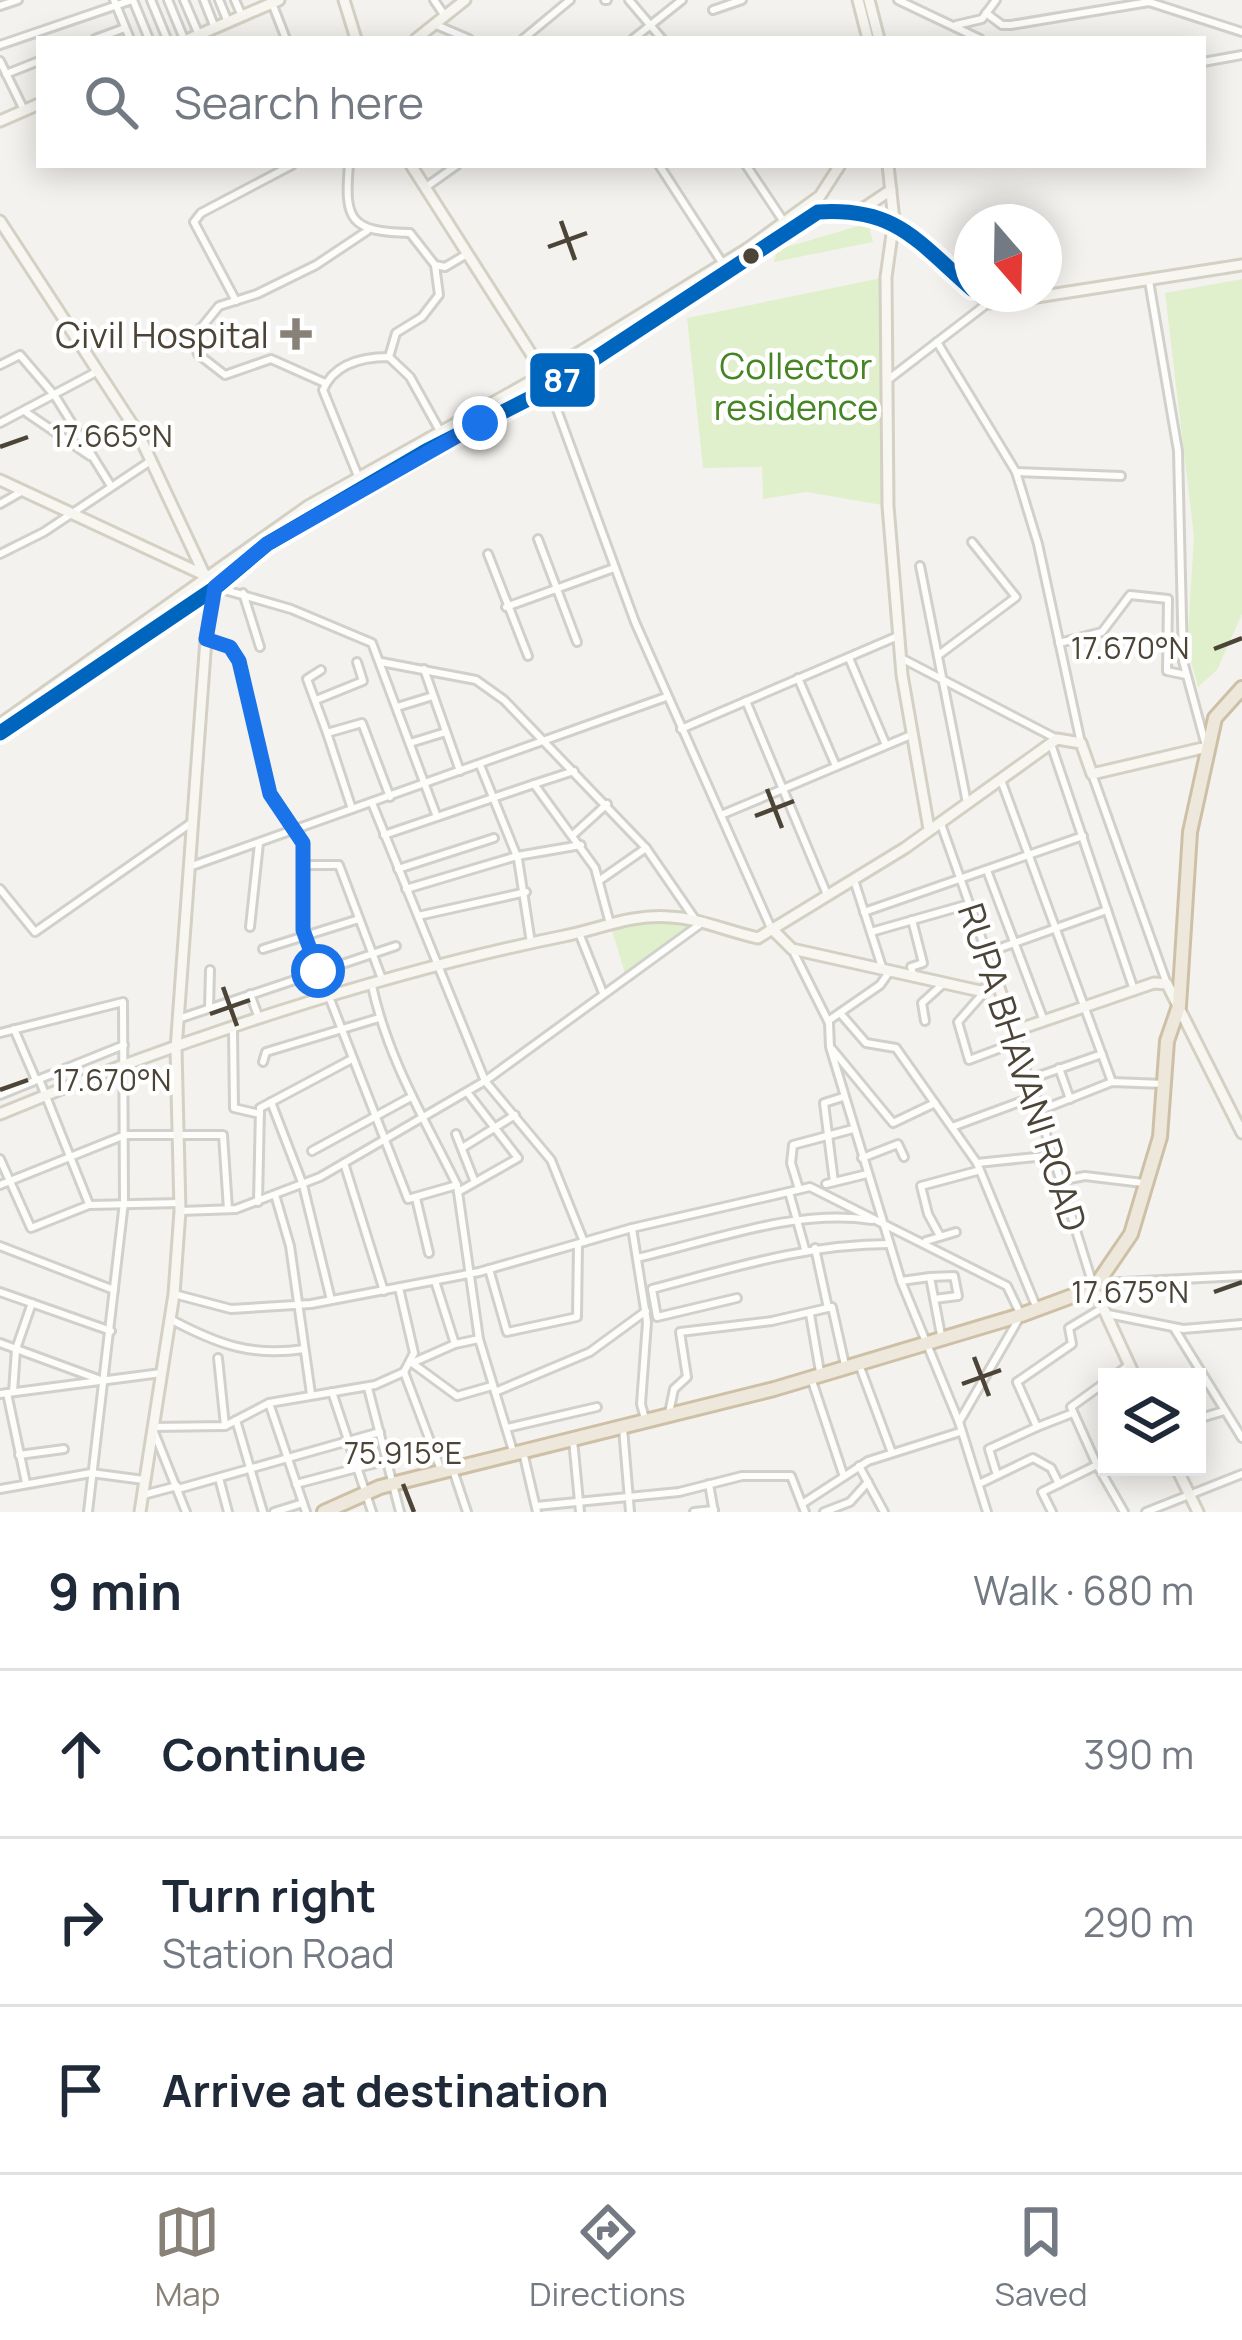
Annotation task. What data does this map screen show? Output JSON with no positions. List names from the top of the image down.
{
  "streets": {
    "street": ["RUPA BHAVANI ROAD"]
  },
  "parks": ["Collector residence"],
  "places": {
    "health": ["Civil Hospital"]
  },
  "lines": ["transit line 87"],
  "north": "bottom",
  "page": {
    "search": "Search here",
    "heading": ["9 min", "Walk · 680 m"],
    "list": [
      ["Continue", "390 m"],
      ["Turn right", "Station Road", "290 m"],
      "Arrive at destination"
    ],
    "nav": ["Map", "Directions", "Saved"]
  },
  "coordinates": [
    "17.665°N",
    "17.670°N",
    "17.675°N",
    "75.915°E"
  ]
}
